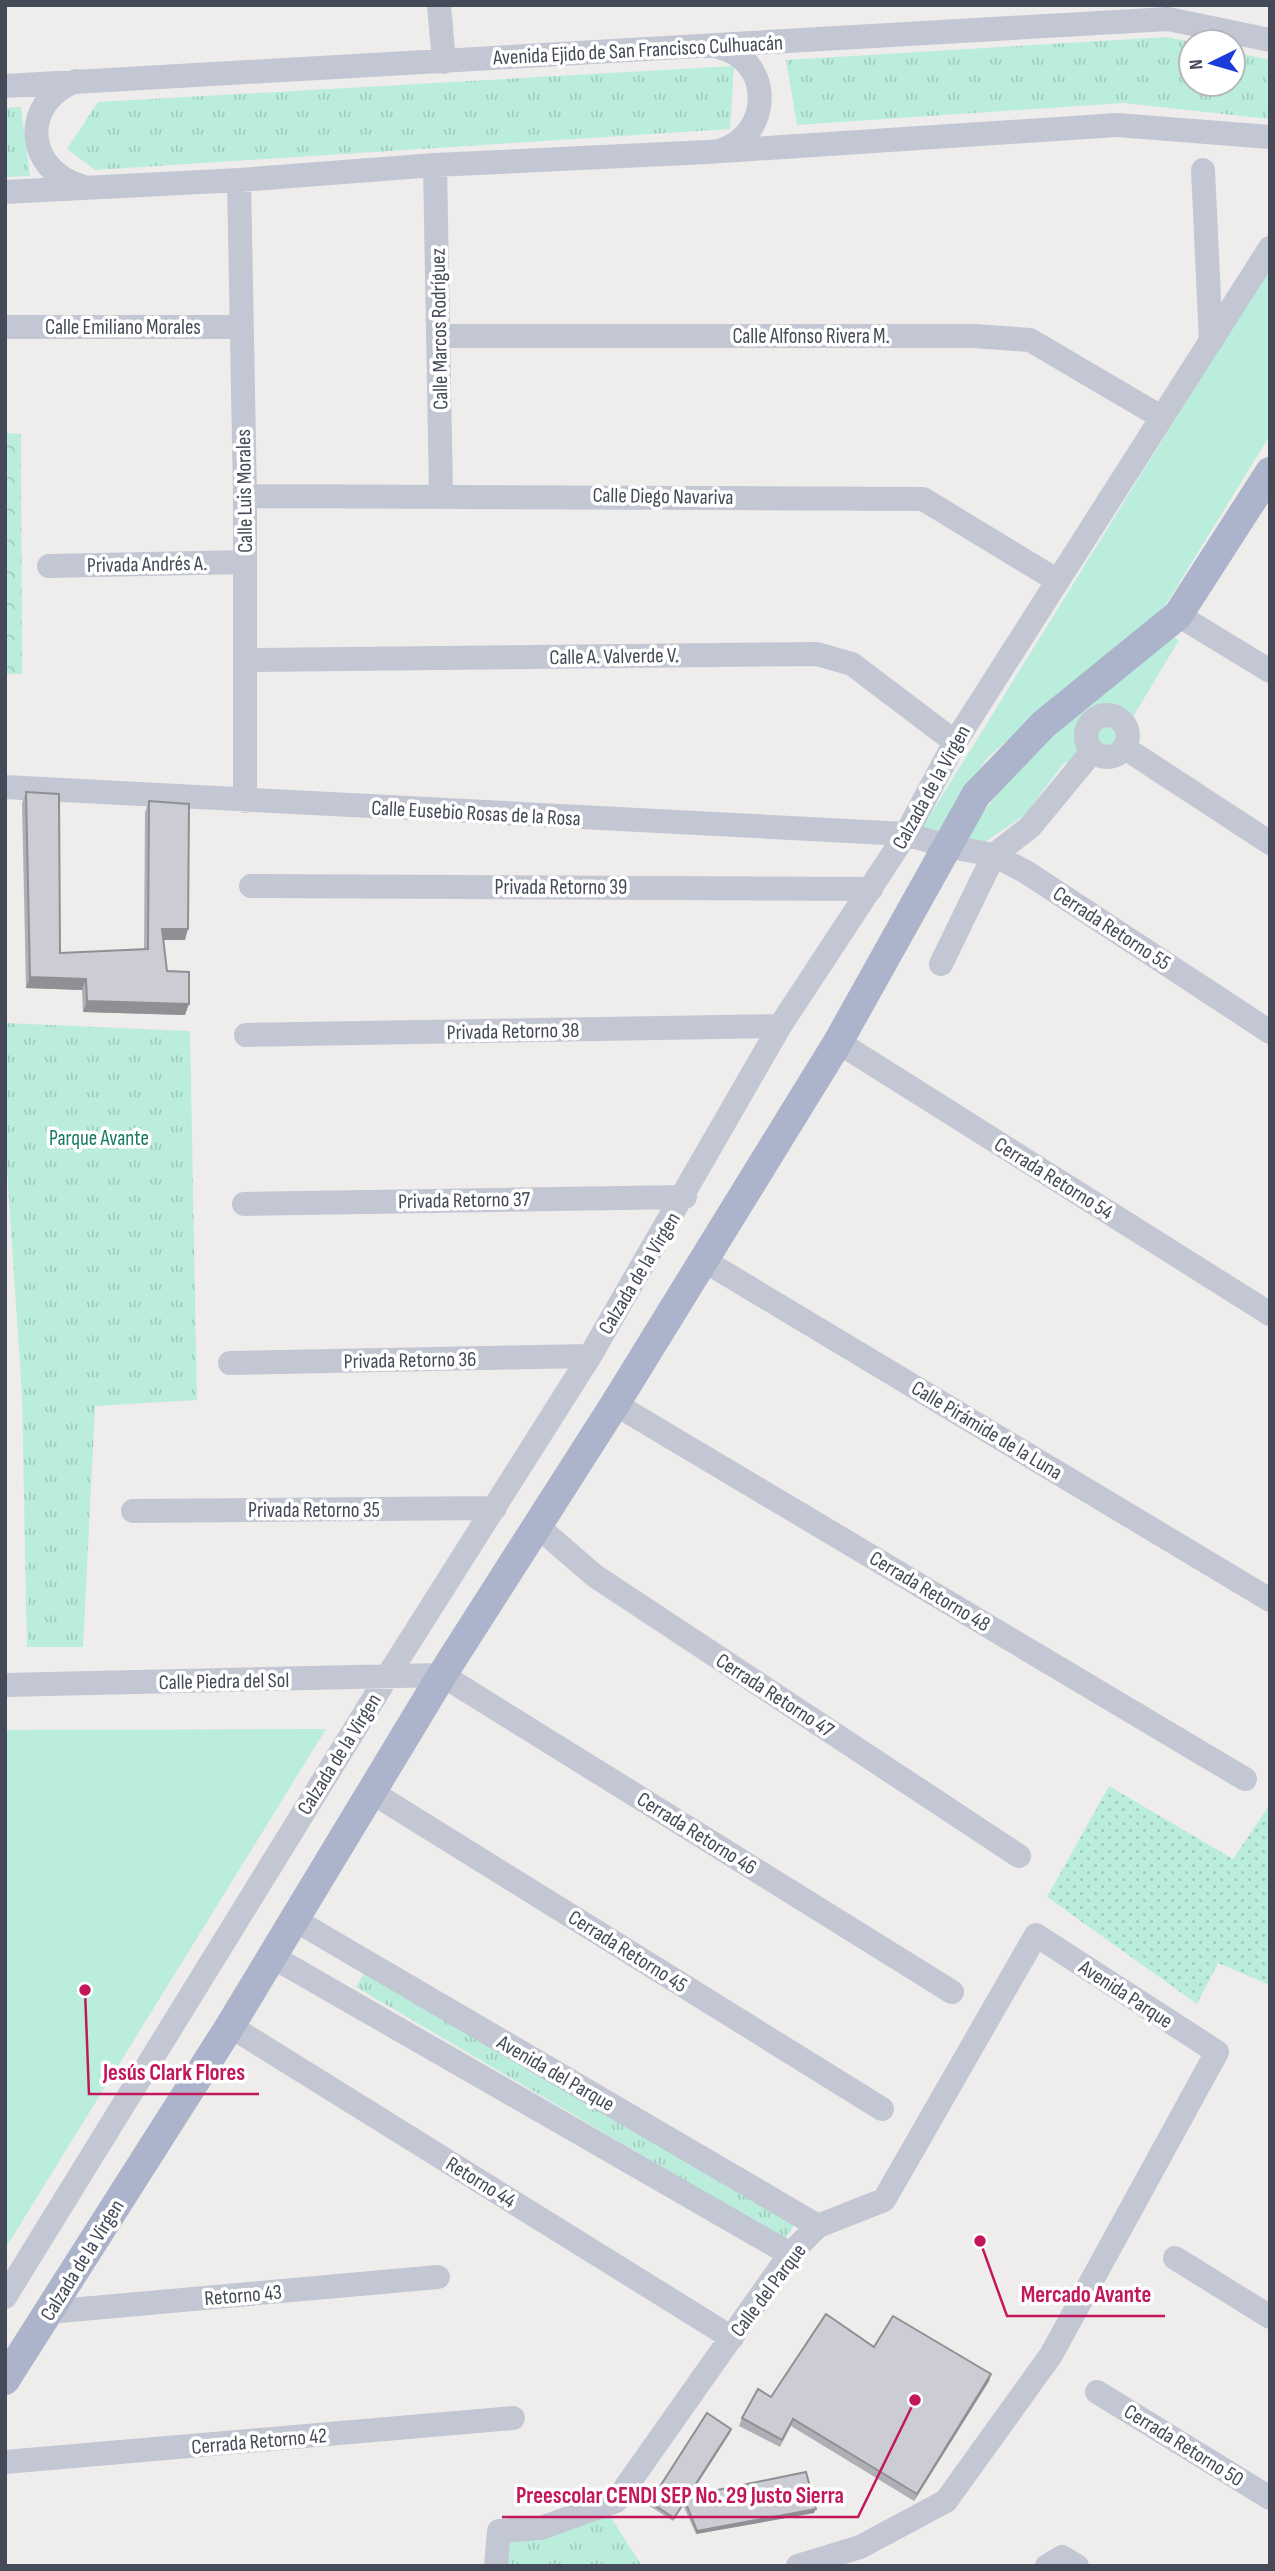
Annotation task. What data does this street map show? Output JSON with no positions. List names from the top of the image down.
{
  "streets": {
    "main road": ["Calzada de la Virgen"],
    "street": [
      "Avenida Ejido de San Francisco Culhuacán",
      "Calle Emiliano Morales",
      "Calle Marcos Rodríguez",
      "Calle Alfonso Rivera M.",
      "Calle Luis Morales",
      "Calle Diego Navariva",
      "Privada Andrés A.",
      "Calle A. Valverde V.",
      "Calle Eusebio Rosas de la Rosa",
      "Privada Retorno 39",
      "Cerrada Retorno 55",
      "Privada Retorno 38",
      "Cerrada Retorno 54",
      "Privada Retorno 37",
      "Privada Retorno 36",
      "Calle Pirámide de la Luna",
      "Privada Retorno 35",
      "Cerrada Retorno 48",
      "Calle Piedra del Sol",
      "Cerrada Retorno 47",
      "Cerrada Retorno 46",
      "Cerrada Retorno 45",
      "Avenida Parque",
      "Avenida del Parque",
      "Retorno 44",
      "Calle del Parque",
      "Retorno 43",
      "Cerrada Retorno 42",
      "Cerrada Retorno 50"
    ]
  },
  "crossings": [
    ["Calle Emiliano Morales", "Calle Luis Morales"],
    ["Calle Marcos Rodríguez", "Calle Alfonso Rivera M."],
    ["Calle Marcos Rodríguez", "Calle Diego Navariva"],
    ["Calle Alfonso Rivera M.", "Calzada de la Virgen"],
    ["Calle Luis Morales", "Calle Diego Navariva"],
    ["Calle Luis Morales", "Privada Andrés A."],
    ["Calle Luis Morales", "Calle A. Valverde V."],
    ["Calle Luis Morales", "Calle Eusebio Rosas de la Rosa"],
    ["Calle Diego Navariva", "Calzada de la Virgen"],
    ["Calle A. Valverde V.", "Calzada de la Virgen"],
    ["Calzada de la Virgen", "Calle Eusebio Rosas de la Rosa"],
    ["Calzada de la Virgen", "Privada Retorno 39"],
    ["Calzada de la Virgen", "Cerrada Retorno 55"],
    ["Calzada de la Virgen", "Privada Retorno 38"],
    ["Calzada de la Virgen", "Cerrada Retorno 54"],
    ["Calzada de la Virgen", "Privada Retorno 37"],
    ["Calzada de la Virgen", "Privada Retorno 36"],
    ["Calzada de la Virgen", "Calle Pirámide de la Luna"],
    ["Calzada de la Virgen", "Privada Retorno 35"],
    ["Calzada de la Virgen", "Cerrada Retorno 48"],
    ["Calzada de la Virgen", "Calle Piedra del Sol"],
    ["Calzada de la Virgen", "Cerrada Retorno 47"],
    ["Calzada de la Virgen", "Cerrada Retorno 46"],
    ["Calzada de la Virgen", "Cerrada Retorno 45"],
    ["Calzada de la Virgen", "Avenida del Parque"],
    ["Calzada de la Virgen", "Retorno 44"],
    ["Calzada de la Virgen", "Retorno 43"],
    ["Calle Eusebio Rosas de la Rosa", "Cerrada Retorno 55"],
    ["Calle Piedra del Sol", "Cerrada Retorno 46"],
    ["Avenida Parque", "Calle del Parque"],
    ["Avenida del Parque", "Calle del Parque"],
    ["Retorno 44", "Calle del Parque"]
  ],
  "parks": ["Parque Avante"],
  "places": ["Jesús Clark Flores", "Mercado Avante", "Preescolar CENDI SEP No. 29 Justo Sierra"],
  "north": "left"
}
